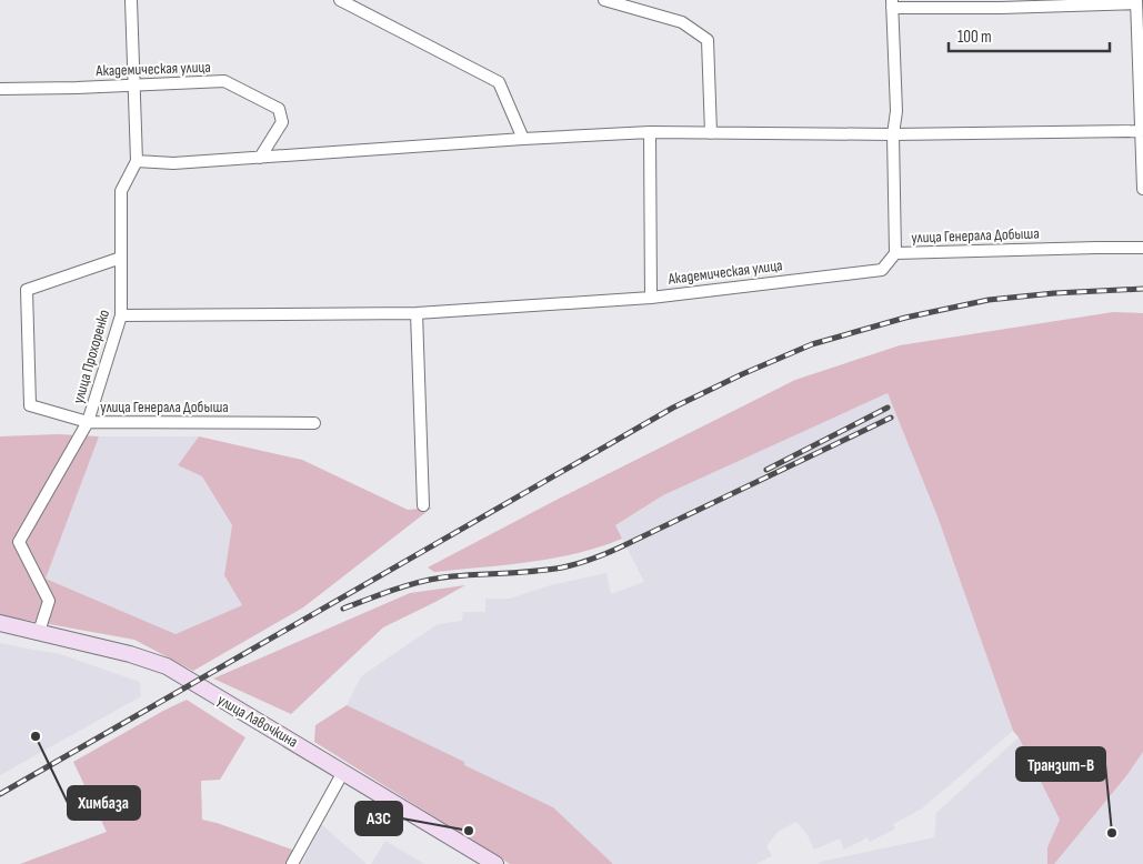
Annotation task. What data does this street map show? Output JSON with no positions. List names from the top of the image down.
{
  "streets": {
    "main road": ["улица Лавочкина"],
    "street": ["Академическая улица", "улица Генерала Добыша", "улица Прохоренко"]
  },
  "crossings": [
    ["Академическая улица", "улица Генерала Добыша"],
    ["Академическая улица", "улица Прохоренко"],
    ["улица Генерала Добыша", "улица Прохоренко"],
    ["улица Прохоренко", "улица Лавочкина"]
  ],
  "places": ["Химбаза", "АЗС", "Транзит-B"],
  "scale_bar": "100 m"
}
